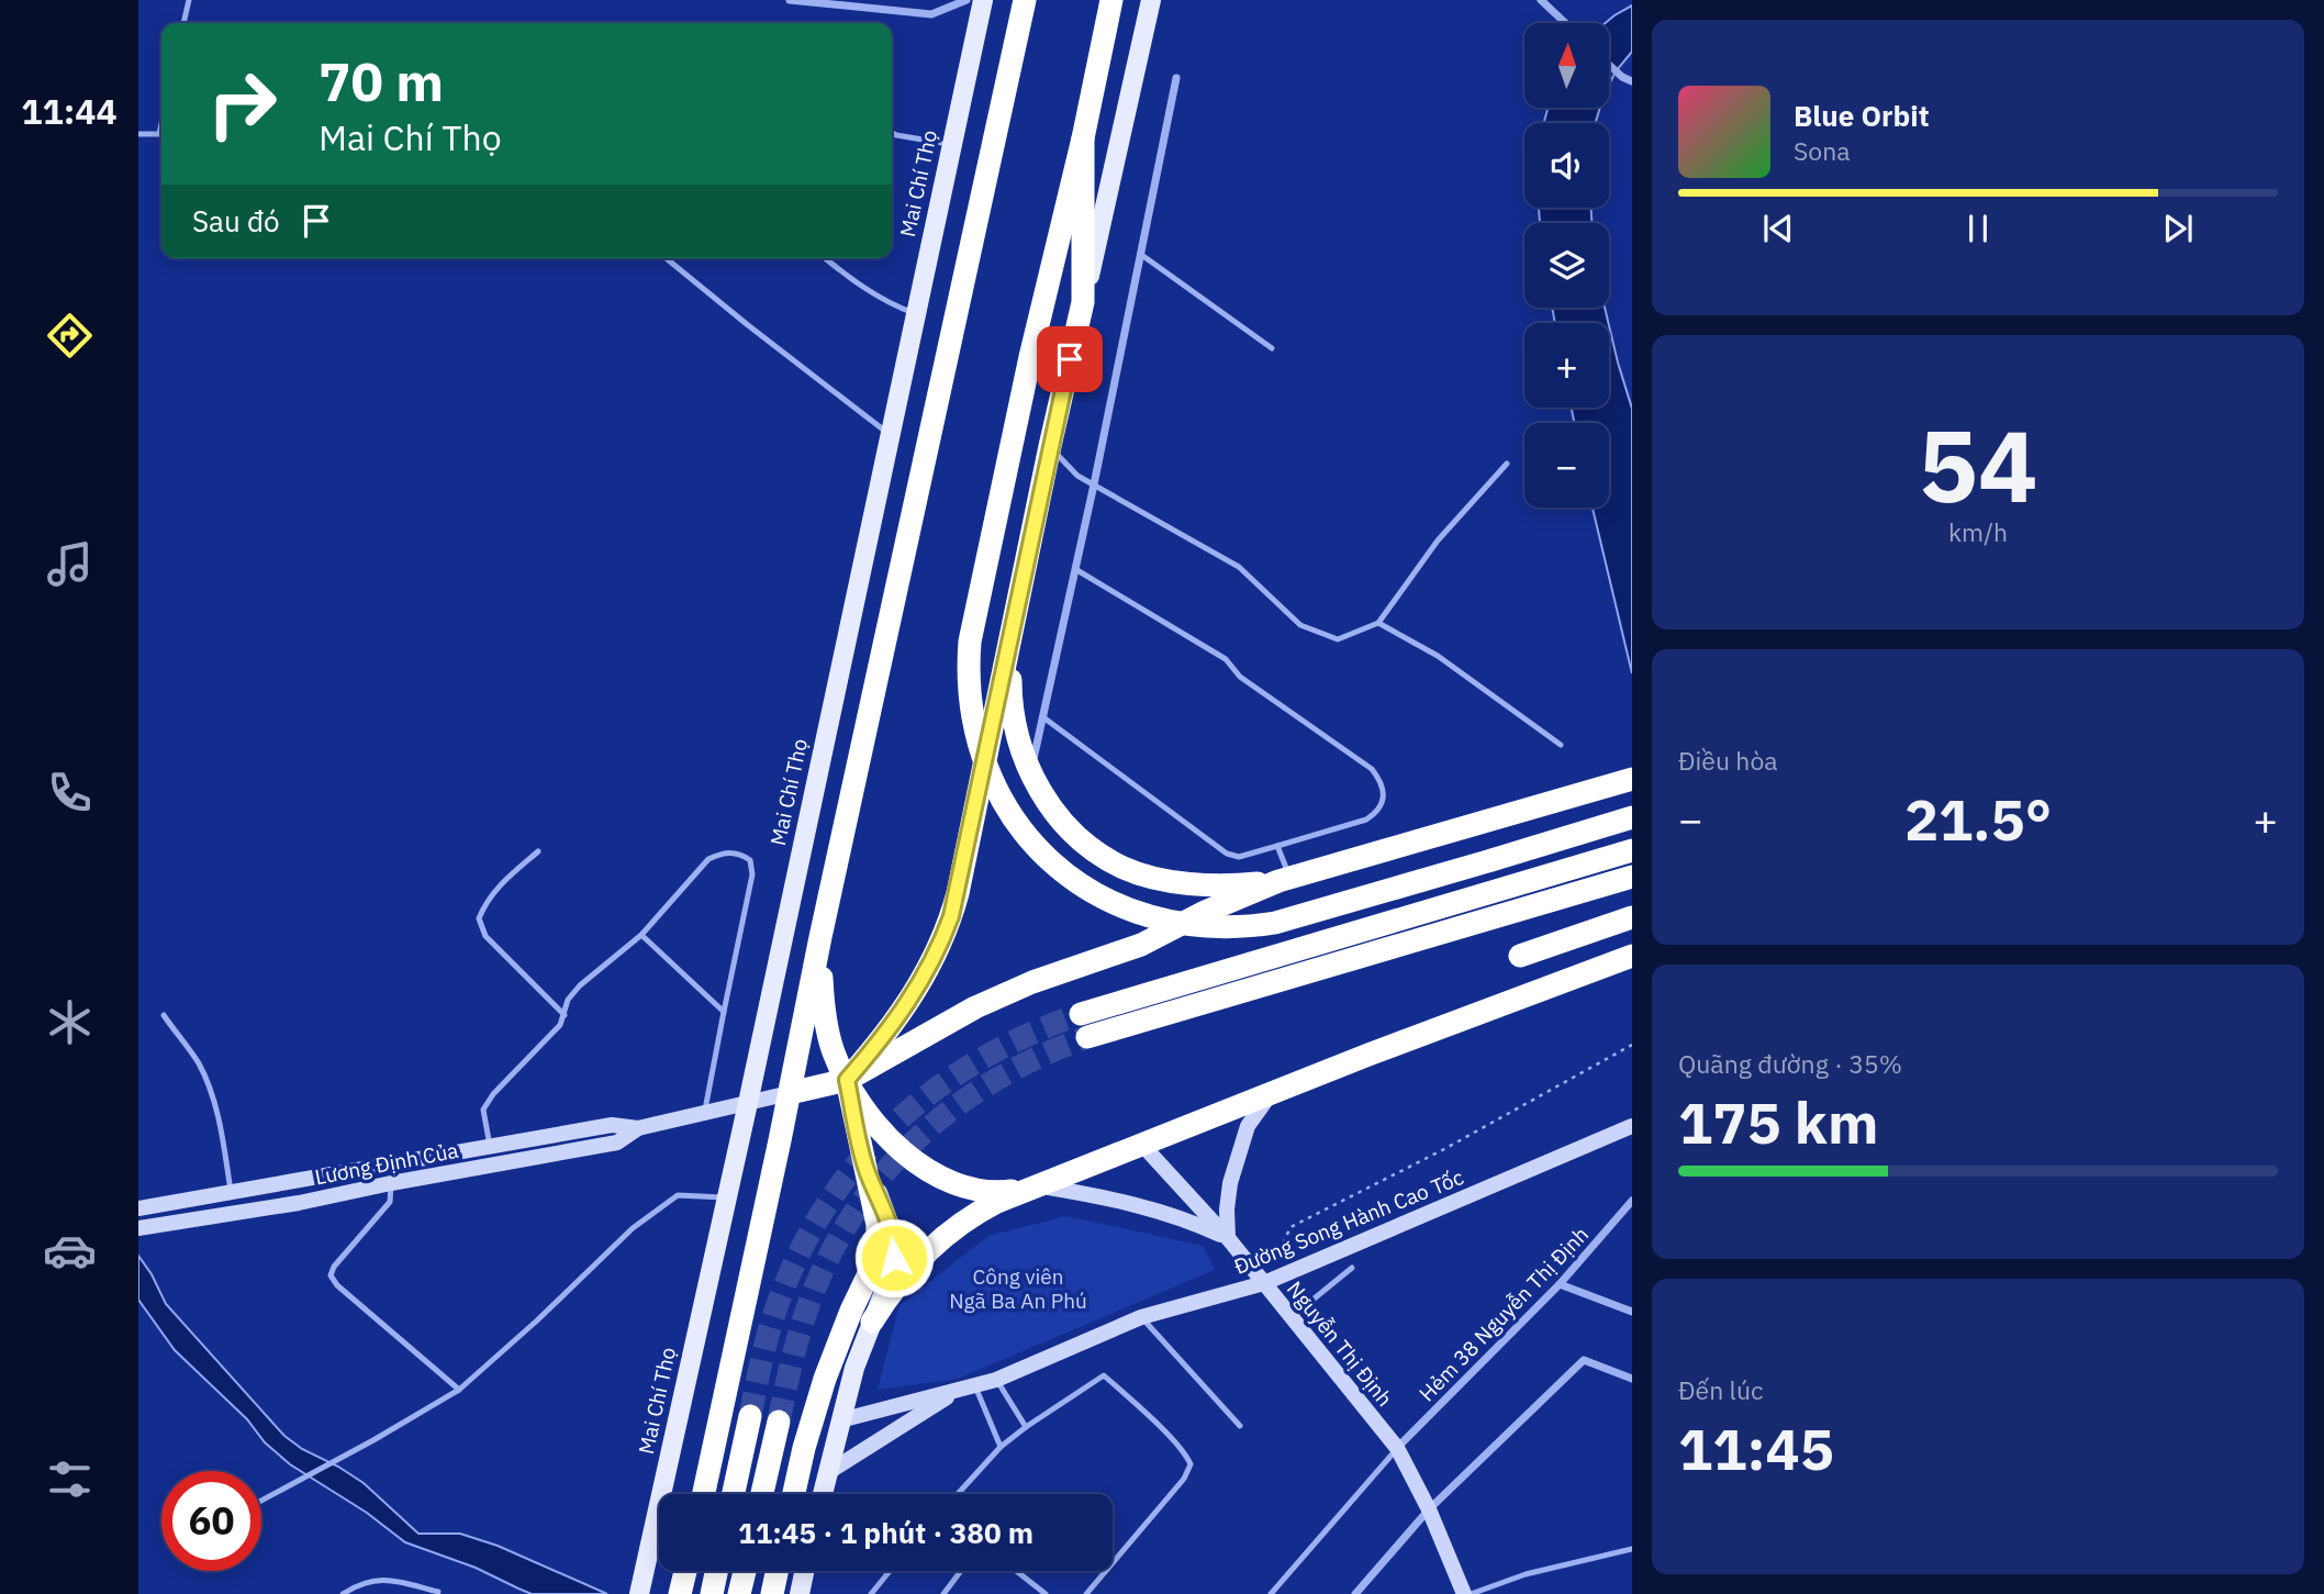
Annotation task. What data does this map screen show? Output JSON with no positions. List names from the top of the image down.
{
  "streets": {
    "main road": [
      "Mai Chí Thọ",
      "Lương Định Của",
      "Đường Song Hành Cao Tốc",
      "Nguyễn Thị Định"
    ],
    "street": ["Hẻm 38 Nguyễn Thị Định"]
  },
  "crossings": [
    ["Mai Chí Thọ", "Lương Định Của"],
    ["Đường Song Hành Cao Tốc", "Nguyễn Thị Định"],
    ["Hẻm 38 Nguyễn Thị Định", "Nguyễn Thị Định"]
  ],
  "parks": ["Công viên Ngã Ba An Phú"],
  "north": "top",
  "page": {
    "tabs": "11:44",
    "map_buttons": ["+", "−"],
    "turn": ["70 m", "Mai Chí Thọ"],
    "song": ["Blue Orbit", "Sona"],
    "then": "Sau đó",
    "tile": [
      ["54", "km/h"],
      "Điều hòa",
      ["Quãng đường · 35%", "175 km"],
      ["Đến lúc", "11:45"]
    ],
    "heat": ["−", "21.5°", "+"],
    "limit": "60",
    "trip": "11:45 · 1 phút · 380 m"
  }
}
